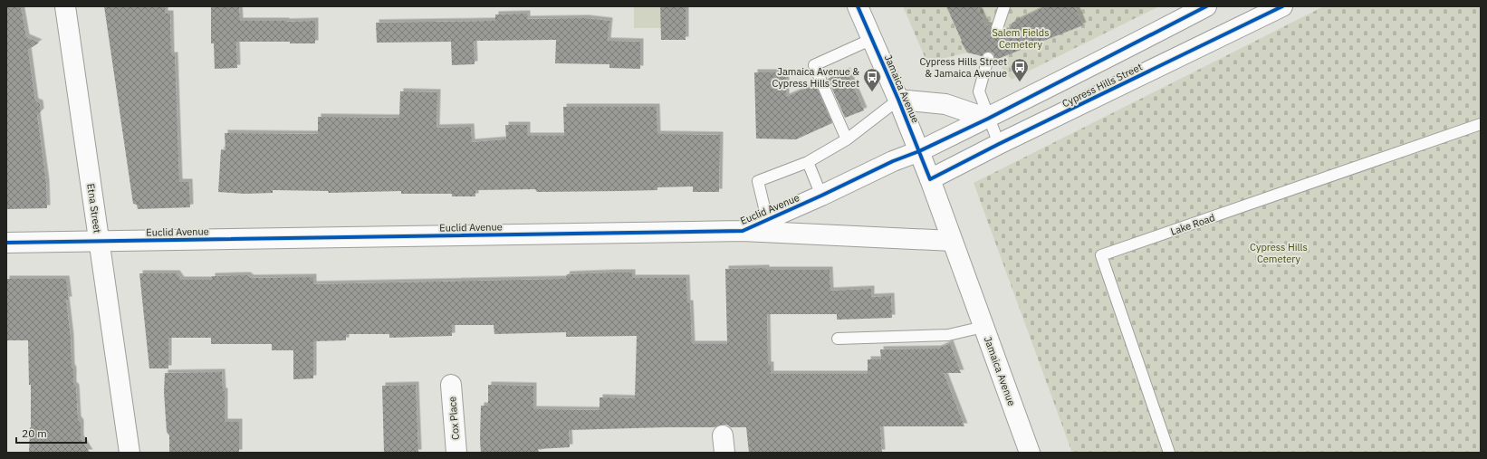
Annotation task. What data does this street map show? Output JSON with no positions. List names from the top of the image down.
{
  "streets": {
    "street": [
      "Cypress Hills Street",
      "Jamaica Avenue",
      "Etna Street",
      "Euclid Avenue",
      "Cox Place"
    ],
    "lane": ["Lake Road"]
  },
  "crossings": [
    ["Cypress Hills Street", "Jamaica Avenue"],
    ["Jamaica Avenue", "Euclid Avenue"],
    ["Etna Street", "Euclid Avenue"]
  ],
  "parks": ["Salem Fields Cemetery", "Cypress Hills Cemetery"],
  "places": {
    "bus stop": ["Cypress Hills Street & Jamaica Avenue", "Jamaica Avenue & Cypress Hills Street"]
  },
  "scale_bar": "20 m"
}
